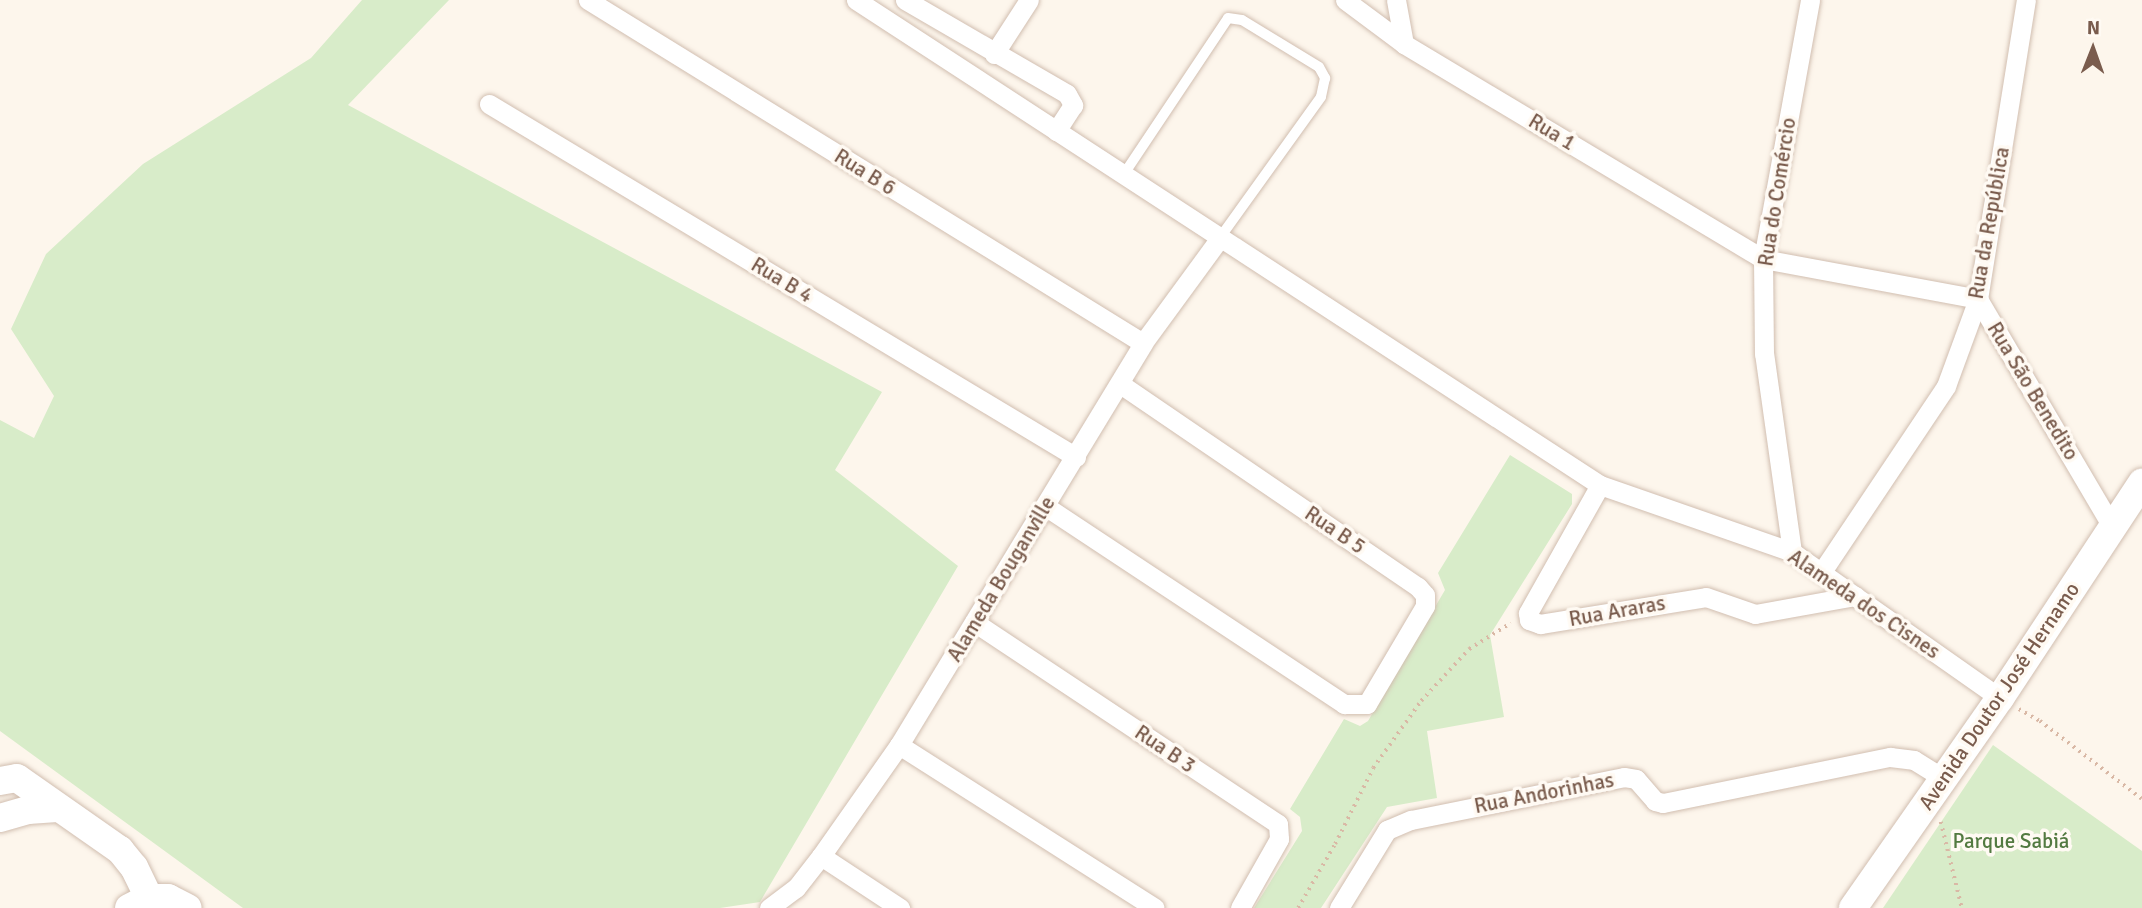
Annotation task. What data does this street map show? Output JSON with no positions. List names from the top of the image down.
{
  "streets": {
    "street": [
      "Rua 1",
      "Rua B 6",
      "Rua do Comércio",
      "Rua da República",
      "Rua B 4",
      "Rua São Benedito",
      "Rua B 5",
      "Alameda Bouganville",
      "Alameda dos Cisnes",
      "Rua Araras",
      "Avenida Doutor José Hernamo",
      "Rua B 3",
      "Rua Andorinhas"
    ]
  },
  "crossings": [
    ["Rua 1", "Rua do Comércio"],
    ["Rua 1", "Rua São Benedito"],
    ["Rua B 6", "Alameda Bouganville"],
    ["Rua do Comércio", "Rua São Benedito"],
    ["Rua do Comércio", "Alameda dos Cisnes"],
    ["Rua da República", "Rua São Benedito"],
    ["Rua da República", "Alameda dos Cisnes"],
    ["Rua B 4", "Alameda Bouganville"],
    ["Rua São Benedito", "Avenida Doutor José Hernamo"],
    ["Rua B 5", "Alameda Bouganville"],
    ["Alameda Bouganville", "Alameda dos Cisnes"],
    ["Alameda Bouganville", "Rua B 3"],
    ["Alameda dos Cisnes", "Rua Araras"],
    ["Alameda dos Cisnes", "Avenida Doutor José Hernamo"],
    ["Avenida Doutor José Hernamo", "Rua Andorinhas"]
  ],
  "parks": ["Parque Sabiá"],
  "north": "top"
}
